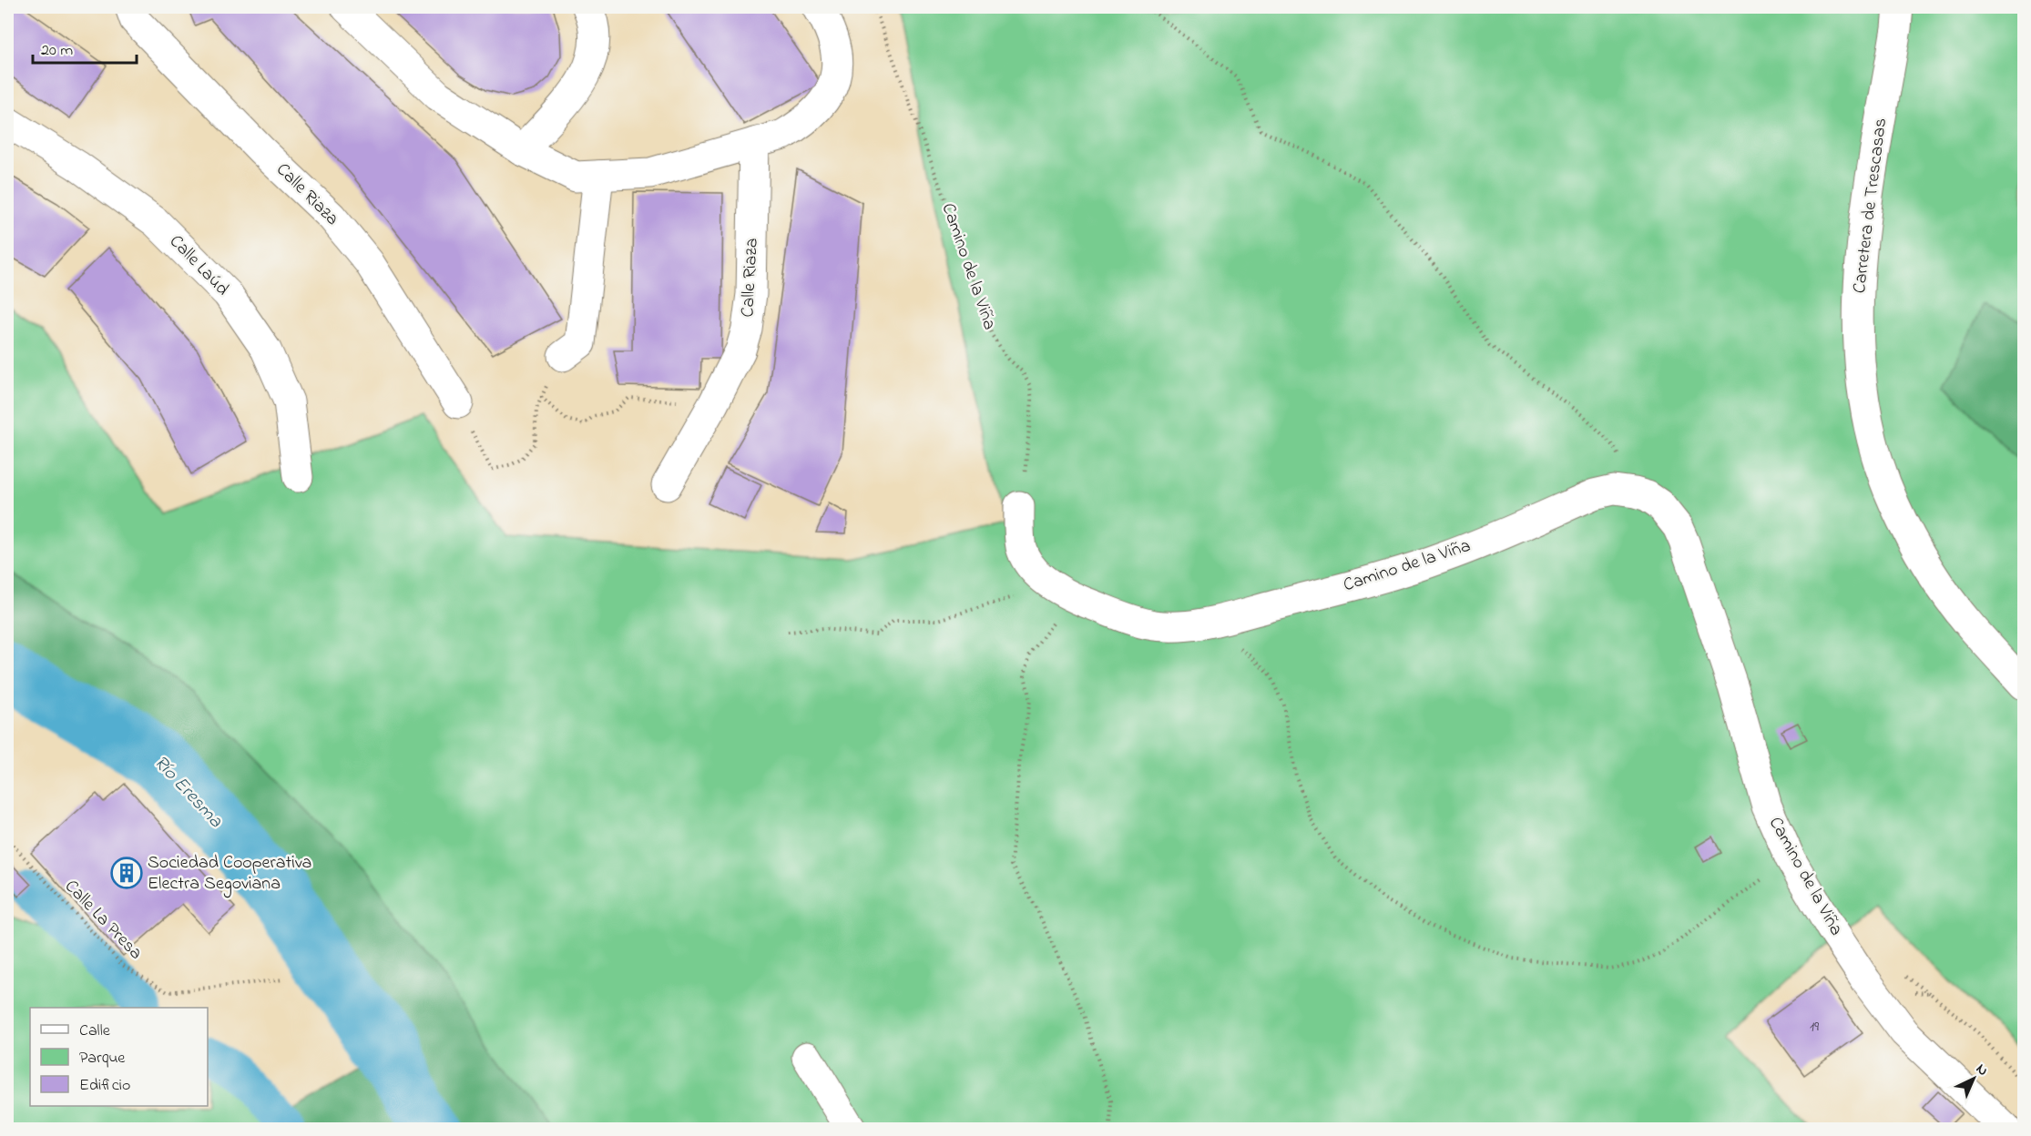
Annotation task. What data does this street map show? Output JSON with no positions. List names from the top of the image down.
{
  "streets": {
    "street": [
      "Calle Riaza",
      "Carretera de Trescasas",
      "Calle Laúd",
      "Camino de la Viña"
    ],
    "path": ["Calle La Presa"]
  },
  "water": ["Río Eresma"],
  "places": {
    "building": ["Sociedad Cooperativa Electra Segoviana"]
  },
  "house_numbers": ["19"],
  "legend": ["Calle", "Parque", "Edificio"],
  "scale_bar": "20 m",
  "north": "top right"
}
